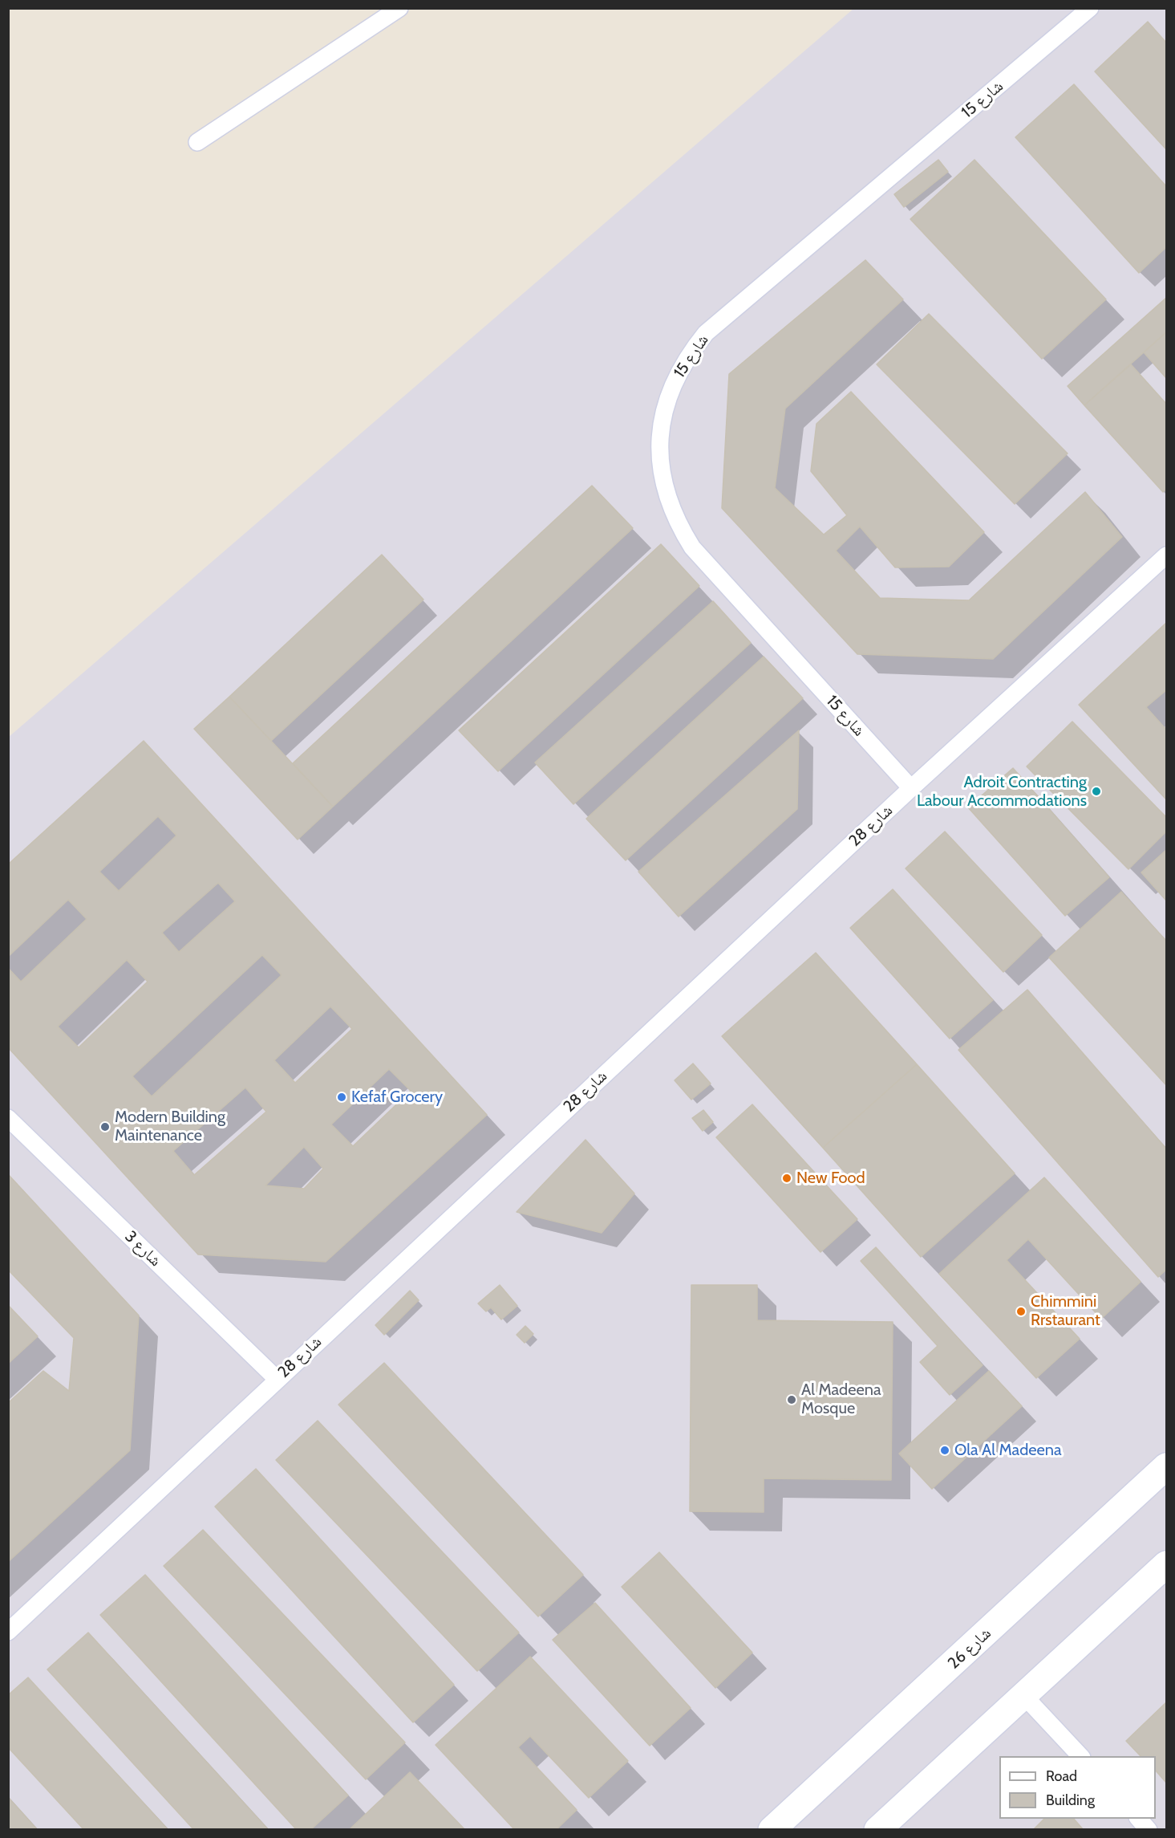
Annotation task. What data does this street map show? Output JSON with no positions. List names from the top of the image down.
{
  "streets": {
    "street": ["شارع 26"],
    "lane": ["شارع 15", "شارع 28", "شارع 3"]
  },
  "crossings": [
    ["شارع 15", "شارع 28"],
    ["شارع 28", "شارع 3"]
  ],
  "places": [
    "Adroit Contracting Labour Accommodations",
    "Kefaf Grocery",
    "Modern Building Maintenance",
    "New Food",
    "Chimmini Rrstaurant",
    "Al Madeena Mosque",
    "Ola Al Madeena"
  ],
  "legend": ["Road", "Building"]
}
